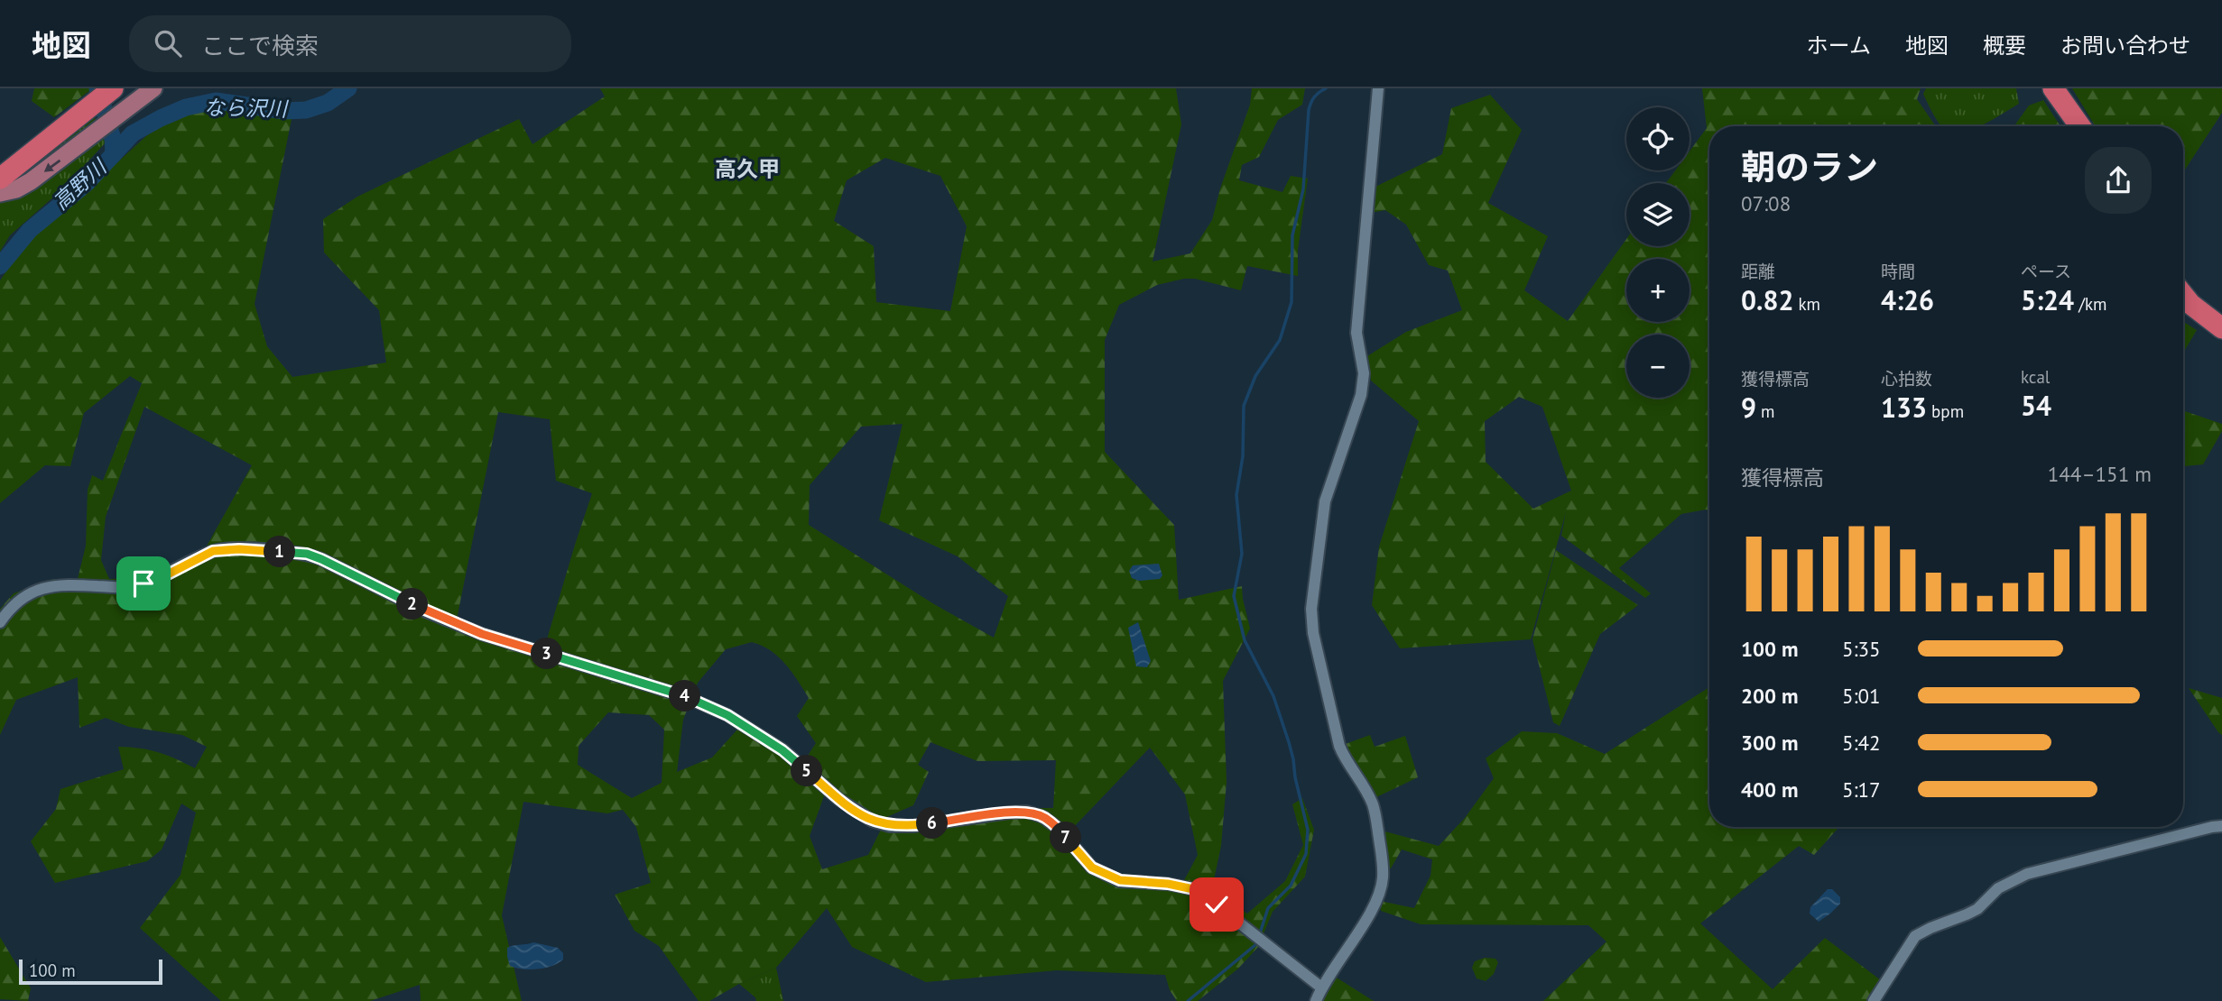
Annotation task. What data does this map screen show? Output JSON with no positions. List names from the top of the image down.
{
  "districts": ["高久甲"],
  "water": ["なら沢川", "高野川"],
  "scale_bar": "100 m",
  "page": {
    "header": "地図",
    "search": "ここで検索",
    "nav": [
      "ホーム",
      "地図",
      "概要",
      "お問い合わせ"
    ],
    "map_buttons": ["+", "−"],
    "heading": ["朝のラン", "07:08"],
    "stats": [
      ["距離", "0.82 km"],
      ["時間", "4:26"],
      ["ペース", "5:24 /km"],
      ["獲得標高", "9 m"],
      ["心拍数", "133 bpm"],
      ["kcal", "54"]
    ],
    "chart": ["獲得標高", "144–151 m"],
    "pins": [
      "1",
      "2",
      "3",
      "4",
      "5",
      "6",
      "7"
    ],
    "list": [
      {
        "name": "100 m",
        "note": "5:35"
      },
      {
        "name": "200 m",
        "note": "5:01"
      },
      {
        "name": "300 m",
        "note": "5:42"
      },
      {
        "name": "400 m",
        "note": "5:17"
      }
    ],
    "scale": "100 m"
  }
}
